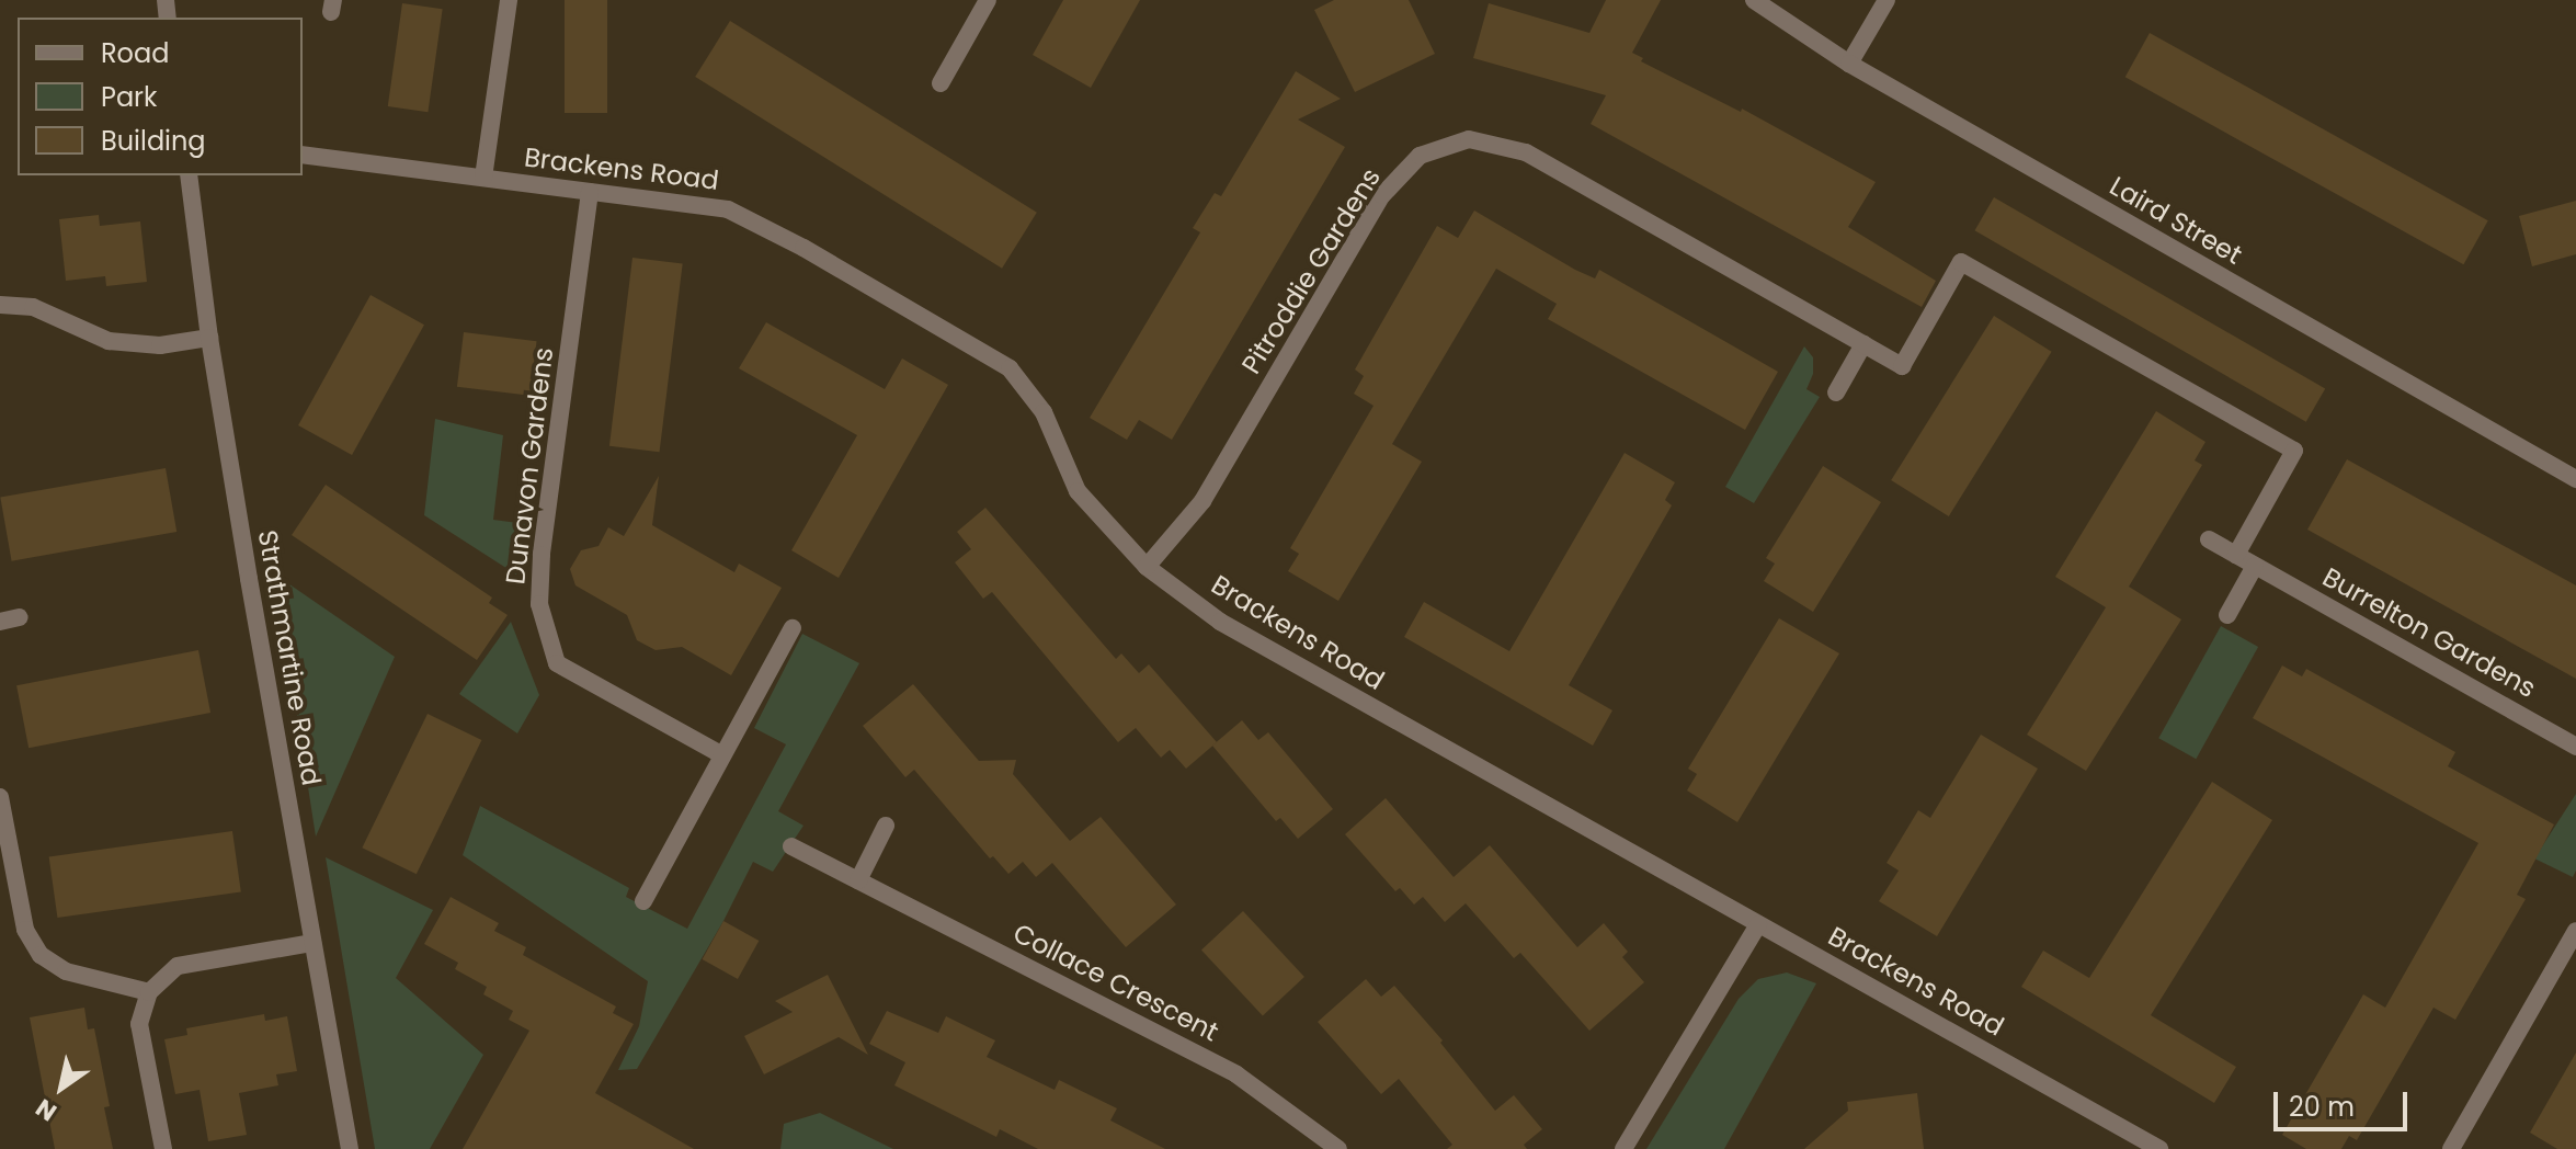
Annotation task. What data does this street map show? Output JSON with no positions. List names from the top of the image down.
{
  "streets": {
    "street": [
      "Brackens Road",
      "Laird Street",
      "Pitroddie Gardens",
      "Dunavon Gardens",
      "Burrelton Gardens",
      "Strathmartine Road",
      "Collace Crescent"
    ]
  },
  "crossings": [
    ["Brackens Road", "Pitroddie Gardens"],
    ["Brackens Road", "Dunavon Gardens"],
    ["Pitroddie Gardens", "Burrelton Gardens"]
  ],
  "legend": ["Road", "Park", "Building"],
  "scale_bar": "20 m",
  "north": "bottom left"
}
